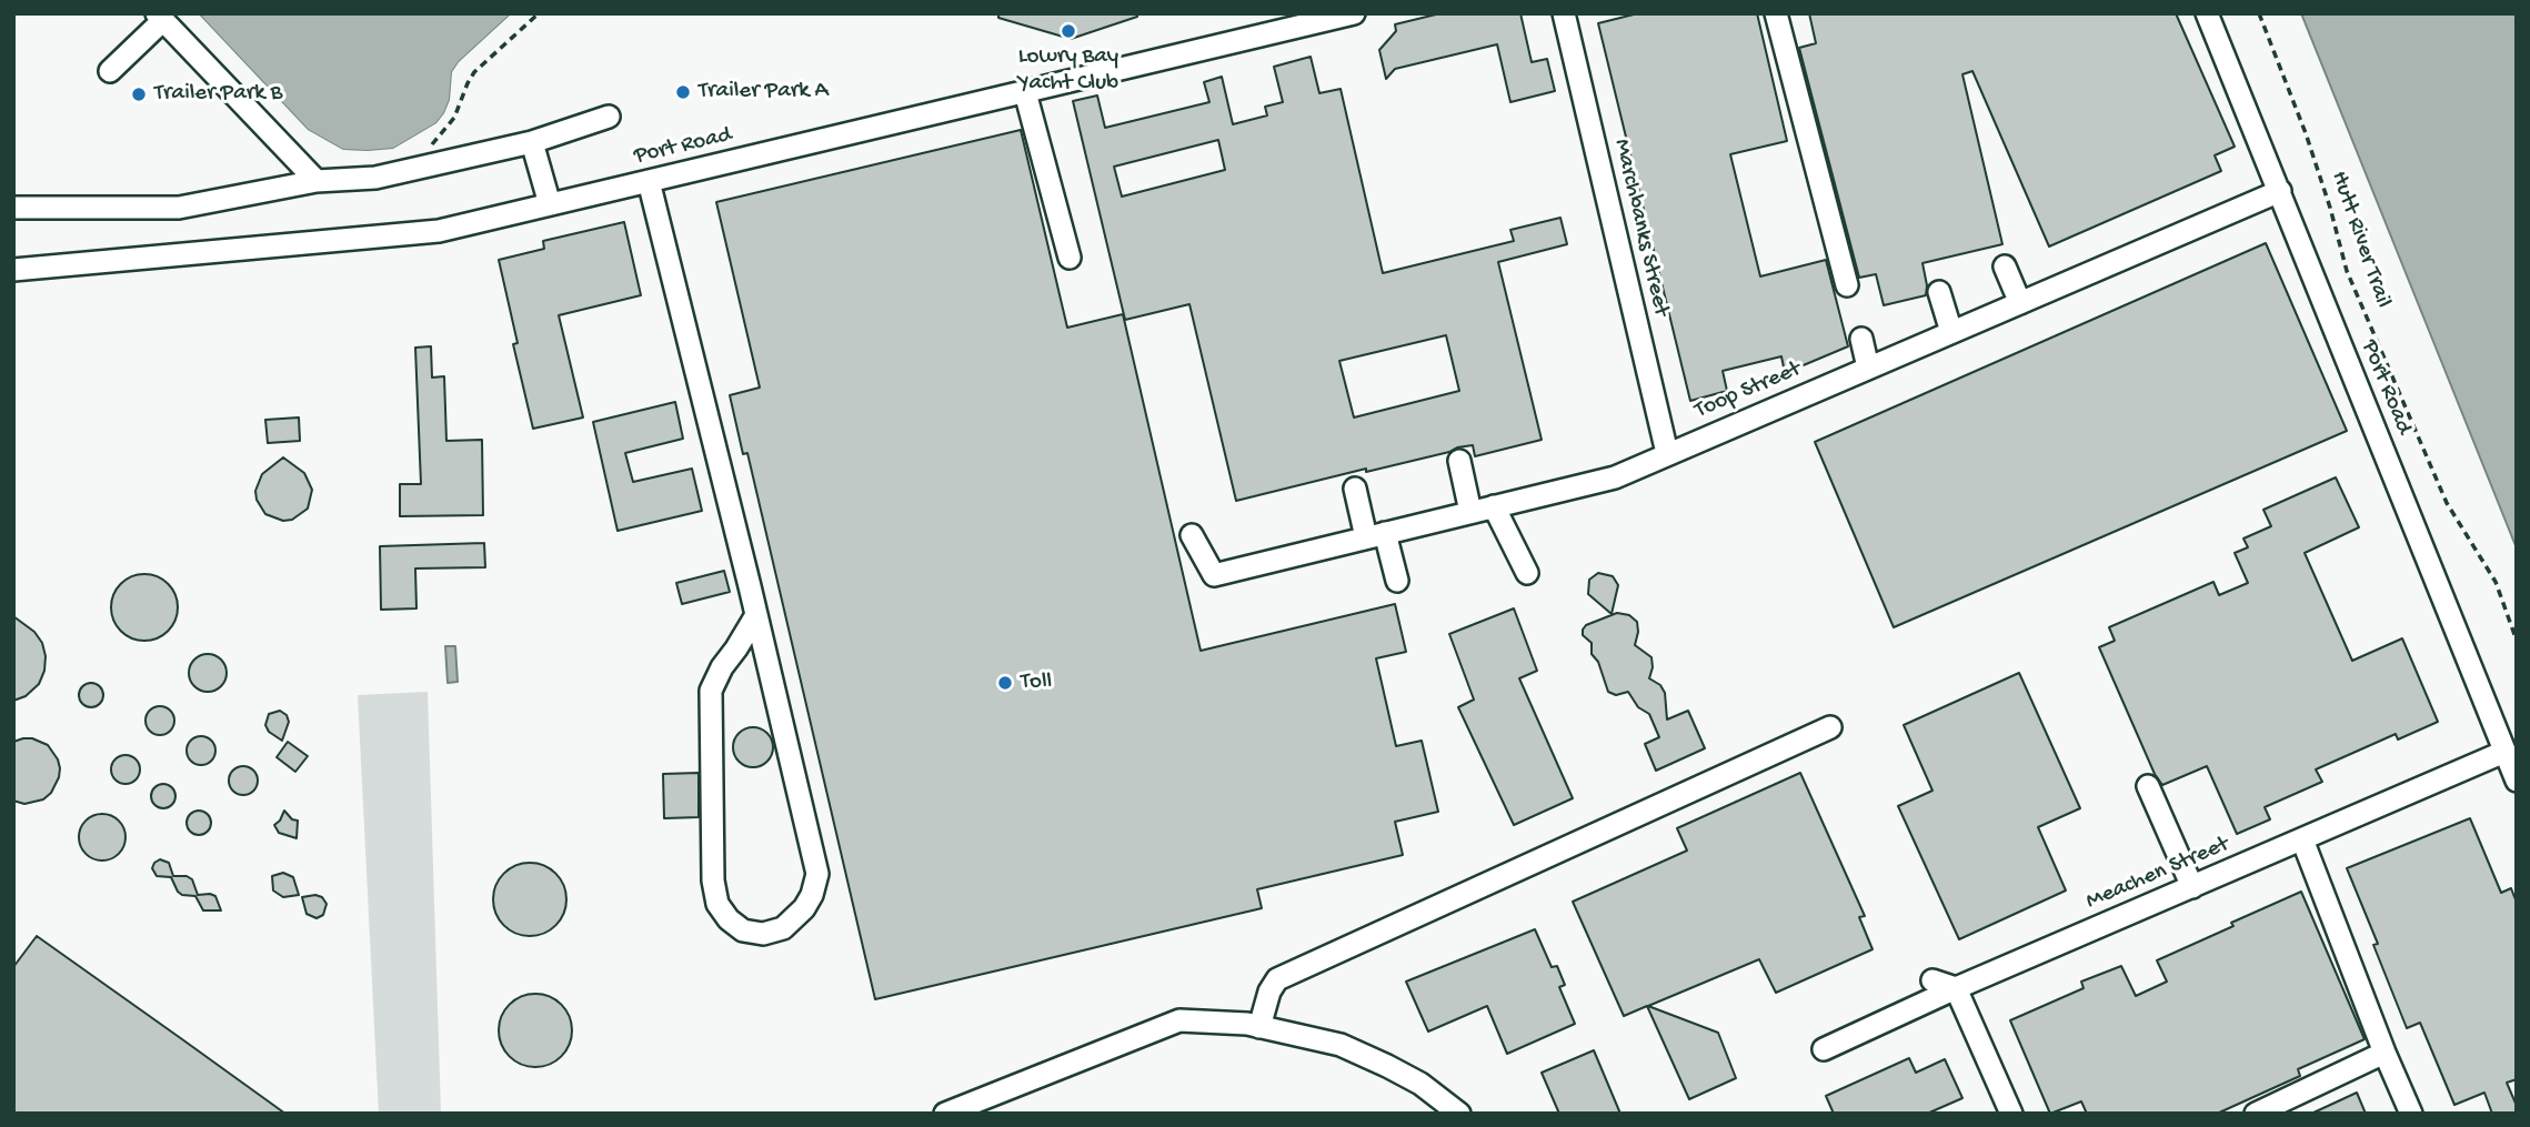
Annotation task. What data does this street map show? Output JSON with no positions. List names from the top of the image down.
{
  "streets": {
    "street": [
      "Port Road",
      "Marchbanks Street",
      "Toop Street",
      "Meachen Street"
    ],
    "path": ["Hutt River Trail"]
  },
  "crossings": [
    ["Port Road", "Toop Street"],
    ["Port Road", "Meachen Street"],
    ["Marchbanks Street", "Toop Street"]
  ],
  "places": [
    "Lowry Bay Yacht Club",
    "Trailer Park A",
    "Trailer Park B",
    "Toll"
  ]
}
